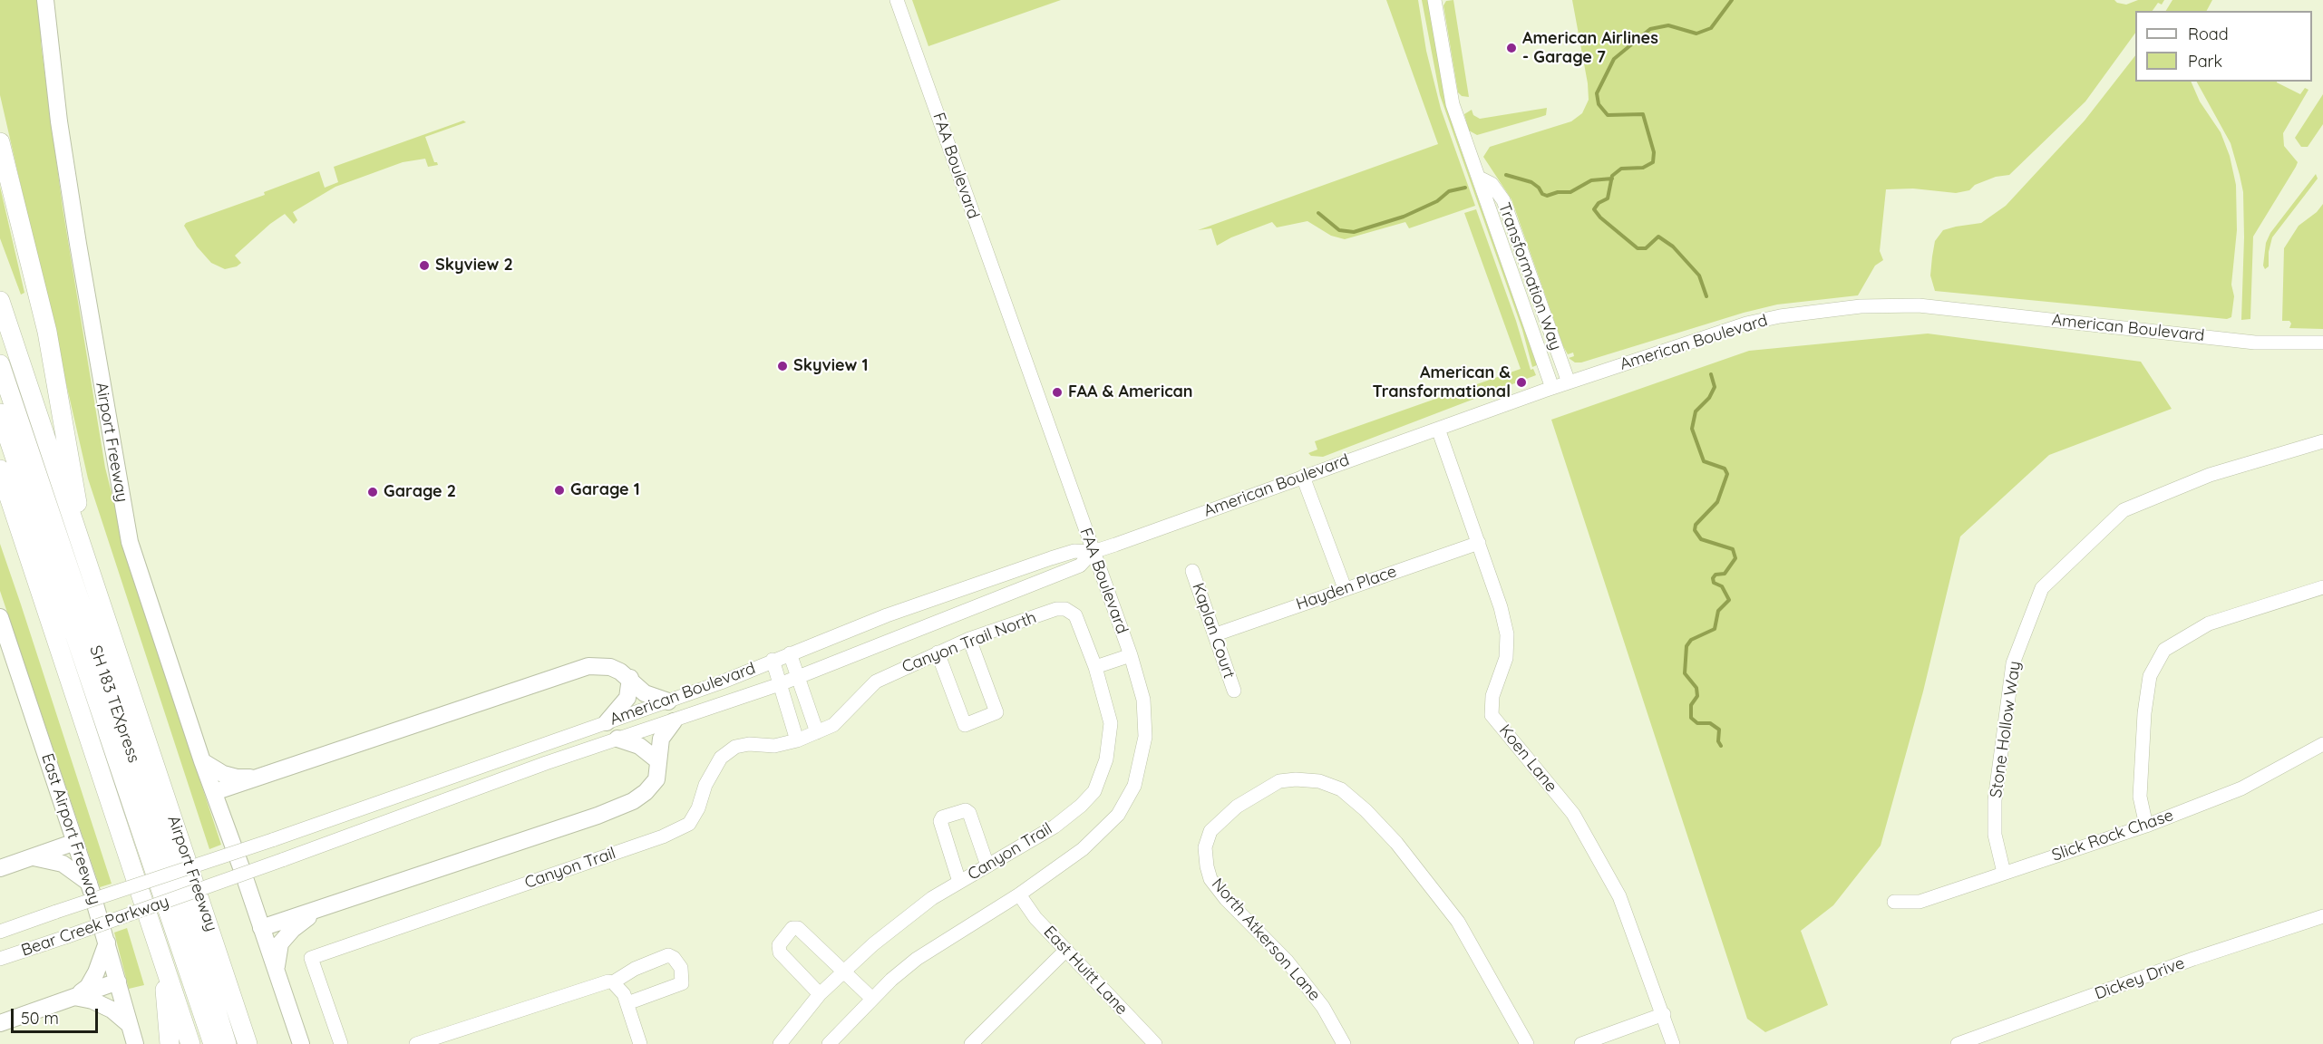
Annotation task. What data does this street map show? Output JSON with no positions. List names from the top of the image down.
{
  "streets": {
    "highway": ["Airport Freeway", "SH 183 TEXpress"],
    "main road": ["East Airport Freeway"],
    "street": [
      "FAA Boulevard",
      "Transformation Way",
      "American Boulevard",
      "Hayden Place",
      "Kaplan Court",
      "Canyon Trail North",
      "Stone Hollow Way",
      "Koen Lane",
      "Slick Rock Chase",
      "Canyon Trail",
      "Bear Creek Parkway",
      "North Atkerson Lane",
      "East Huitt Lane",
      "Dickey Drive"
    ]
  },
  "crossings": [
    ["FAA Boulevard", "American Boulevard"],
    ["FAA Boulevard", "East Huitt Lane"],
    ["Transformation Way", "American Boulevard"],
    ["American Boulevard", "Koen Lane"],
    ["American Boulevard", "Bear Creek Parkway"],
    ["Hayden Place", "Kaplan Court"],
    ["Hayden Place", "Koen Lane"],
    ["Canyon Trail North", "Canyon Trail"],
    ["Stone Hollow Way", "Slick Rock Chase"]
  ],
  "places": [
    "American Airlines - Garage 7",
    "Skyview 2",
    "Skyview 1",
    "American & Transformational",
    "FAA & American",
    "Garage 1",
    "Garage 2"
  ],
  "legend": ["Road", "Park"],
  "scale_bar": "50 m"
}
